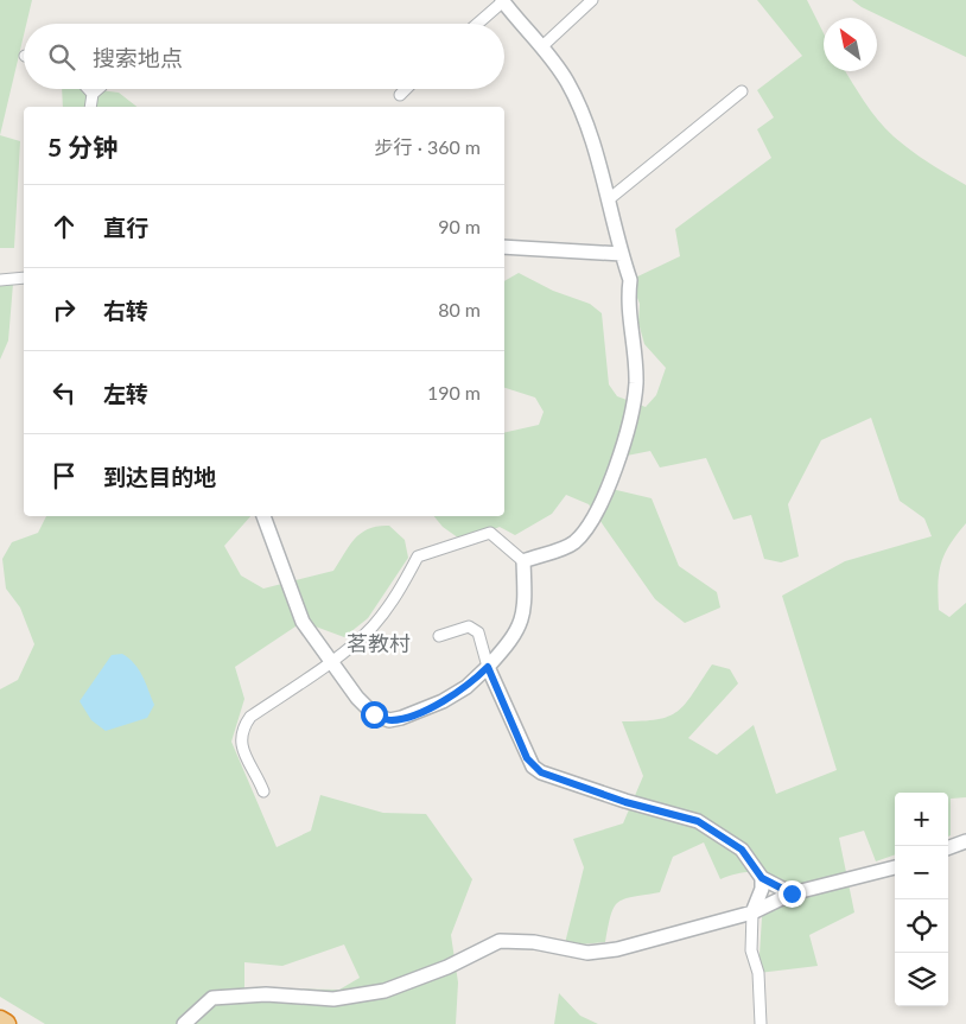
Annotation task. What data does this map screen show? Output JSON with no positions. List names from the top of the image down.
{
  "districts": ["茗教村"],
  "north": "top left",
  "page": {
    "search": "搜索地点",
    "heading": ["5 分钟", "步行 · 360 m"],
    "list": [
      ["直行", "90 m"],
      ["右转", "80 m"],
      ["左转", "190 m"],
      "到达目的地"
    ],
    "map_buttons": ["+", "−"]
  }
}
